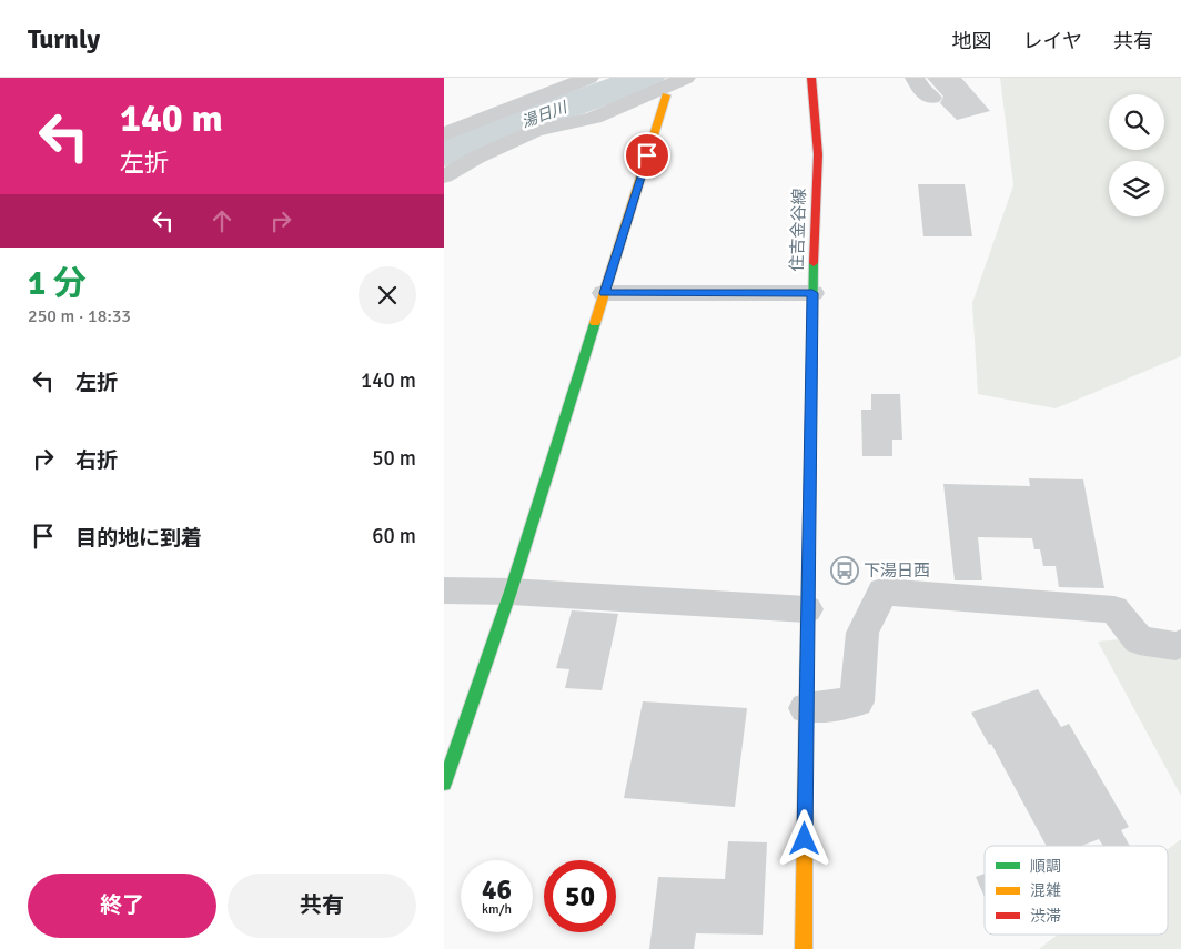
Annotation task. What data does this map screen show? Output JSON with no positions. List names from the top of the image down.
{
  "streets": {
    "main road": ["住吉金谷線"]
  },
  "water": ["湯日川"],
  "places": {
    "bus stop": ["下湯日西"]
  },
  "legend": ["順調", "混雑", "渋滞"],
  "page": {
    "header": "Turnly",
    "nav": ["地図", "レイヤ", "共有"],
    "turn": ["140 m", "左折"],
    "heading": ["1 分", "250 m · 18:33"],
    "list": [
      {
        "name": "左折",
        "value": "140 m"
      },
      {
        "name": "右折",
        "value": "50 m"
      },
      {
        "name": "目的地に到着",
        "value": "60 m"
      }
    ],
    "speed": "46 km/h",
    "limit": "50",
    "buttons": ["終了", "共有"]
  }
}
